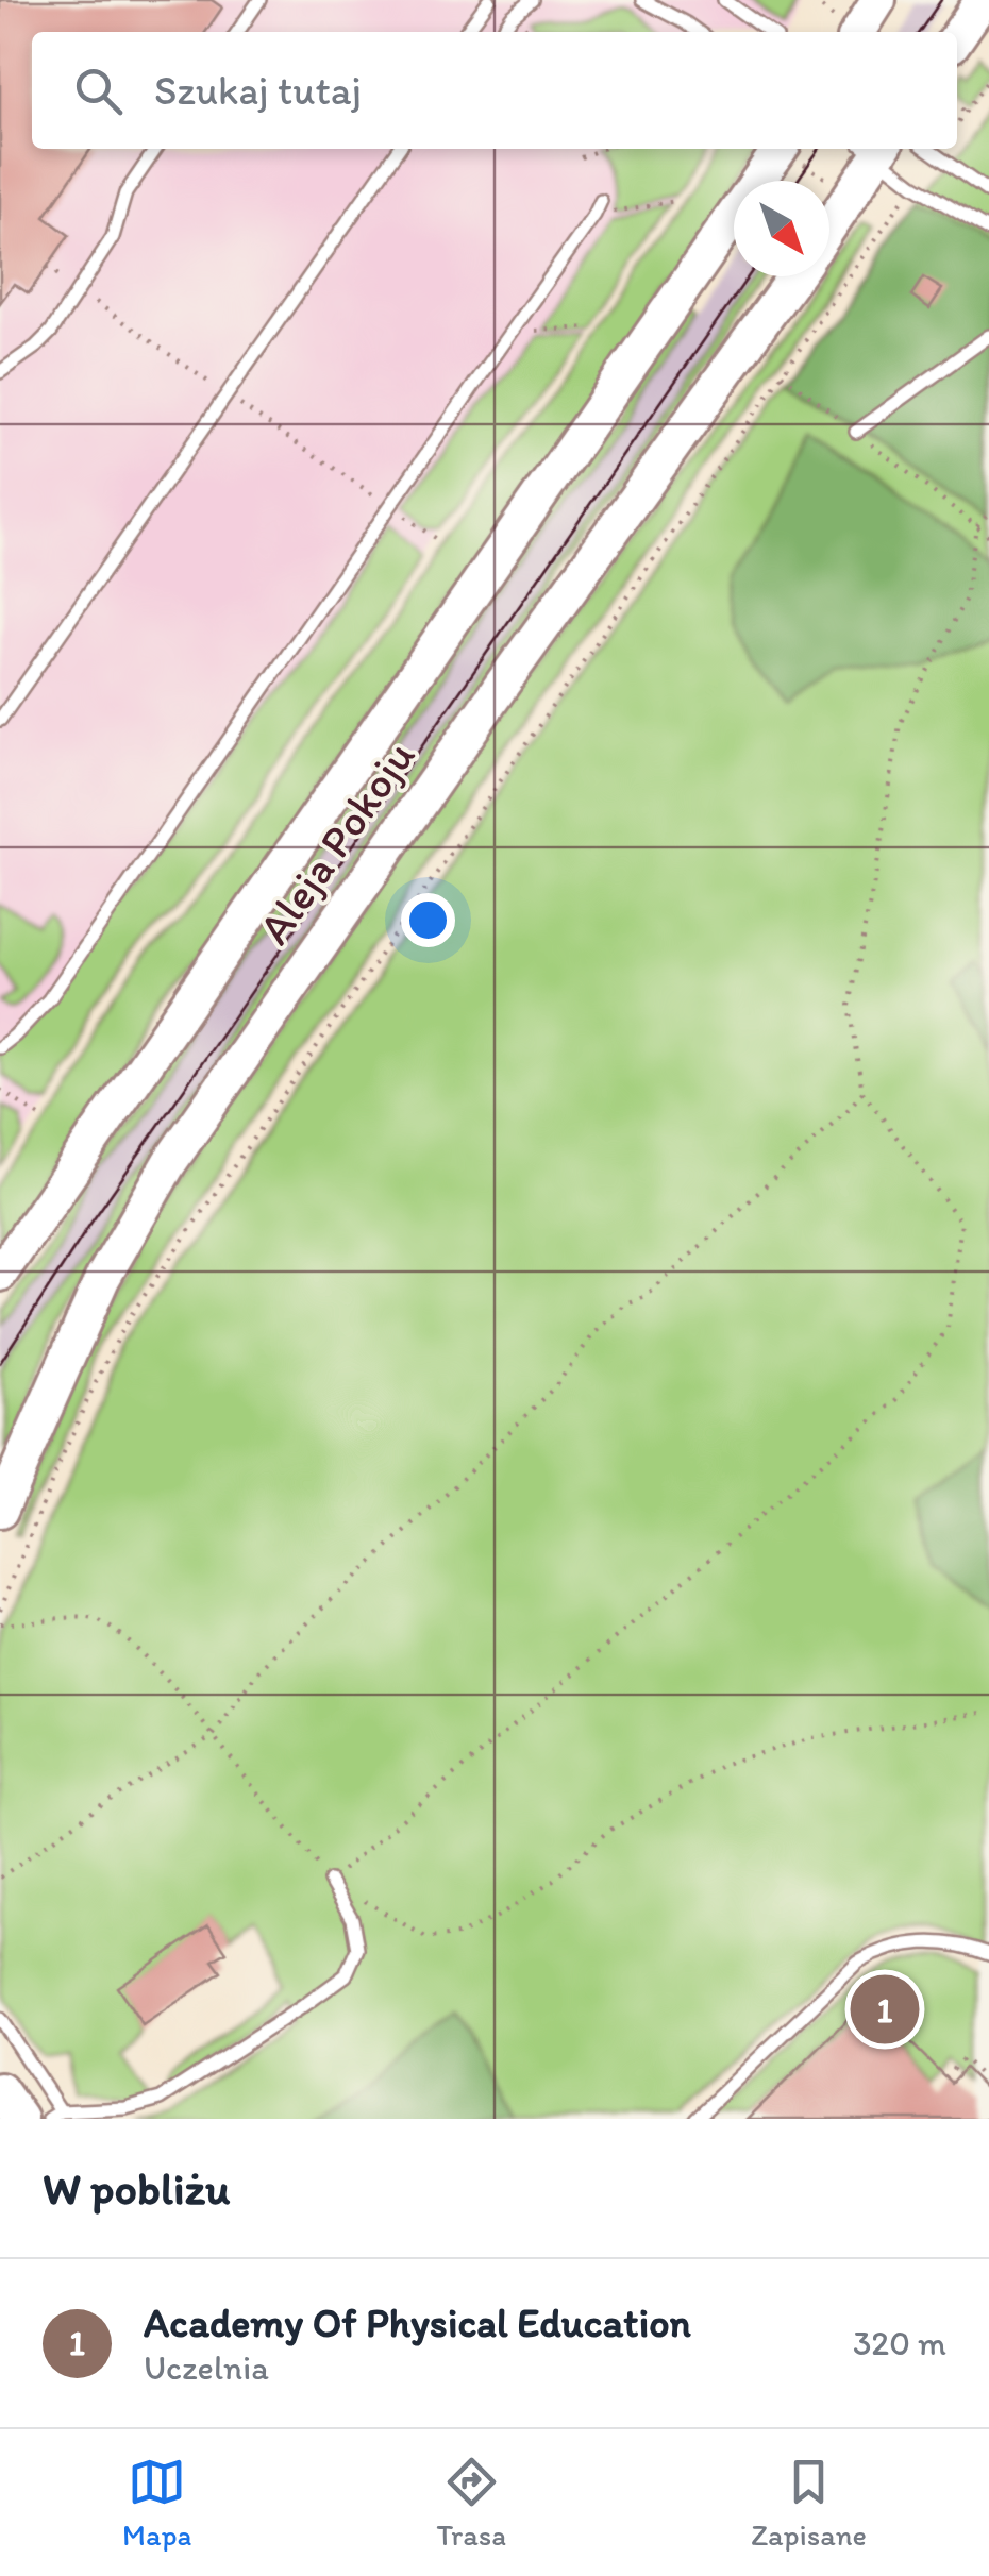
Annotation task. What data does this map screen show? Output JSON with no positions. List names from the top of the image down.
{
  "streets": {
    "main road": ["Aleja Pokoju"]
  },
  "north": "bottom right",
  "page": {
    "search": "Szukaj tutaj",
    "pins": "1",
    "heading": "W pobliżu",
    "list": [
      {
        "mark": "1",
        "name": "Academy Of Physical Education",
        "note": "Uczelnia",
        "value": "320 m"
      }
    ],
    "nav": ["Mapa", "Trasa", "Zapisane"]
  }
}
